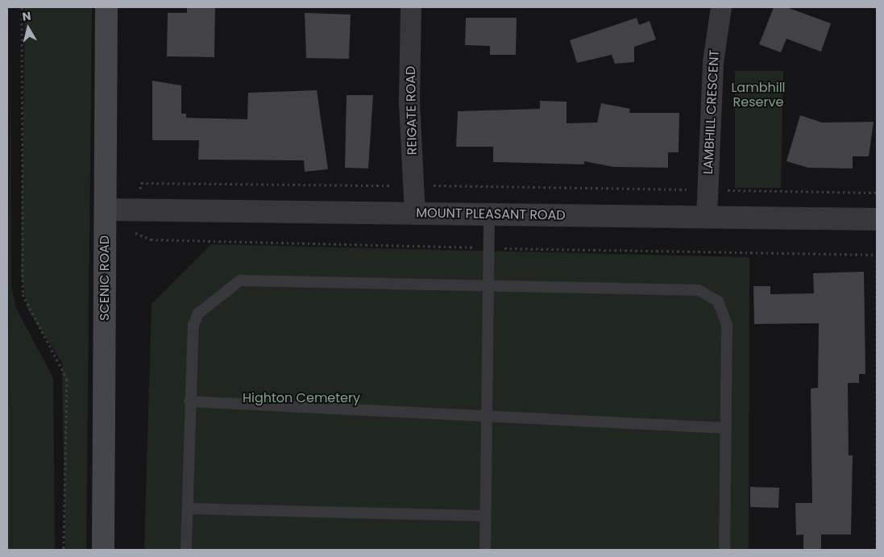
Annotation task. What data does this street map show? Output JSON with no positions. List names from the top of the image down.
{
  "streets": {
    "main road": ["SCENIC ROAD"],
    "street": ["REIGATE ROAD", "LAMBHILL CRESCENT", "MOUNT PLEASANT ROAD"]
  },
  "crossings": [
    ["REIGATE ROAD", "MOUNT PLEASANT ROAD"],
    ["LAMBHILL CRESCENT", "MOUNT PLEASANT ROAD"],
    ["MOUNT PLEASANT ROAD", "SCENIC ROAD"]
  ],
  "parks": ["Lambhill Reserve", "Highton Cemetery"],
  "north": "top"
}
